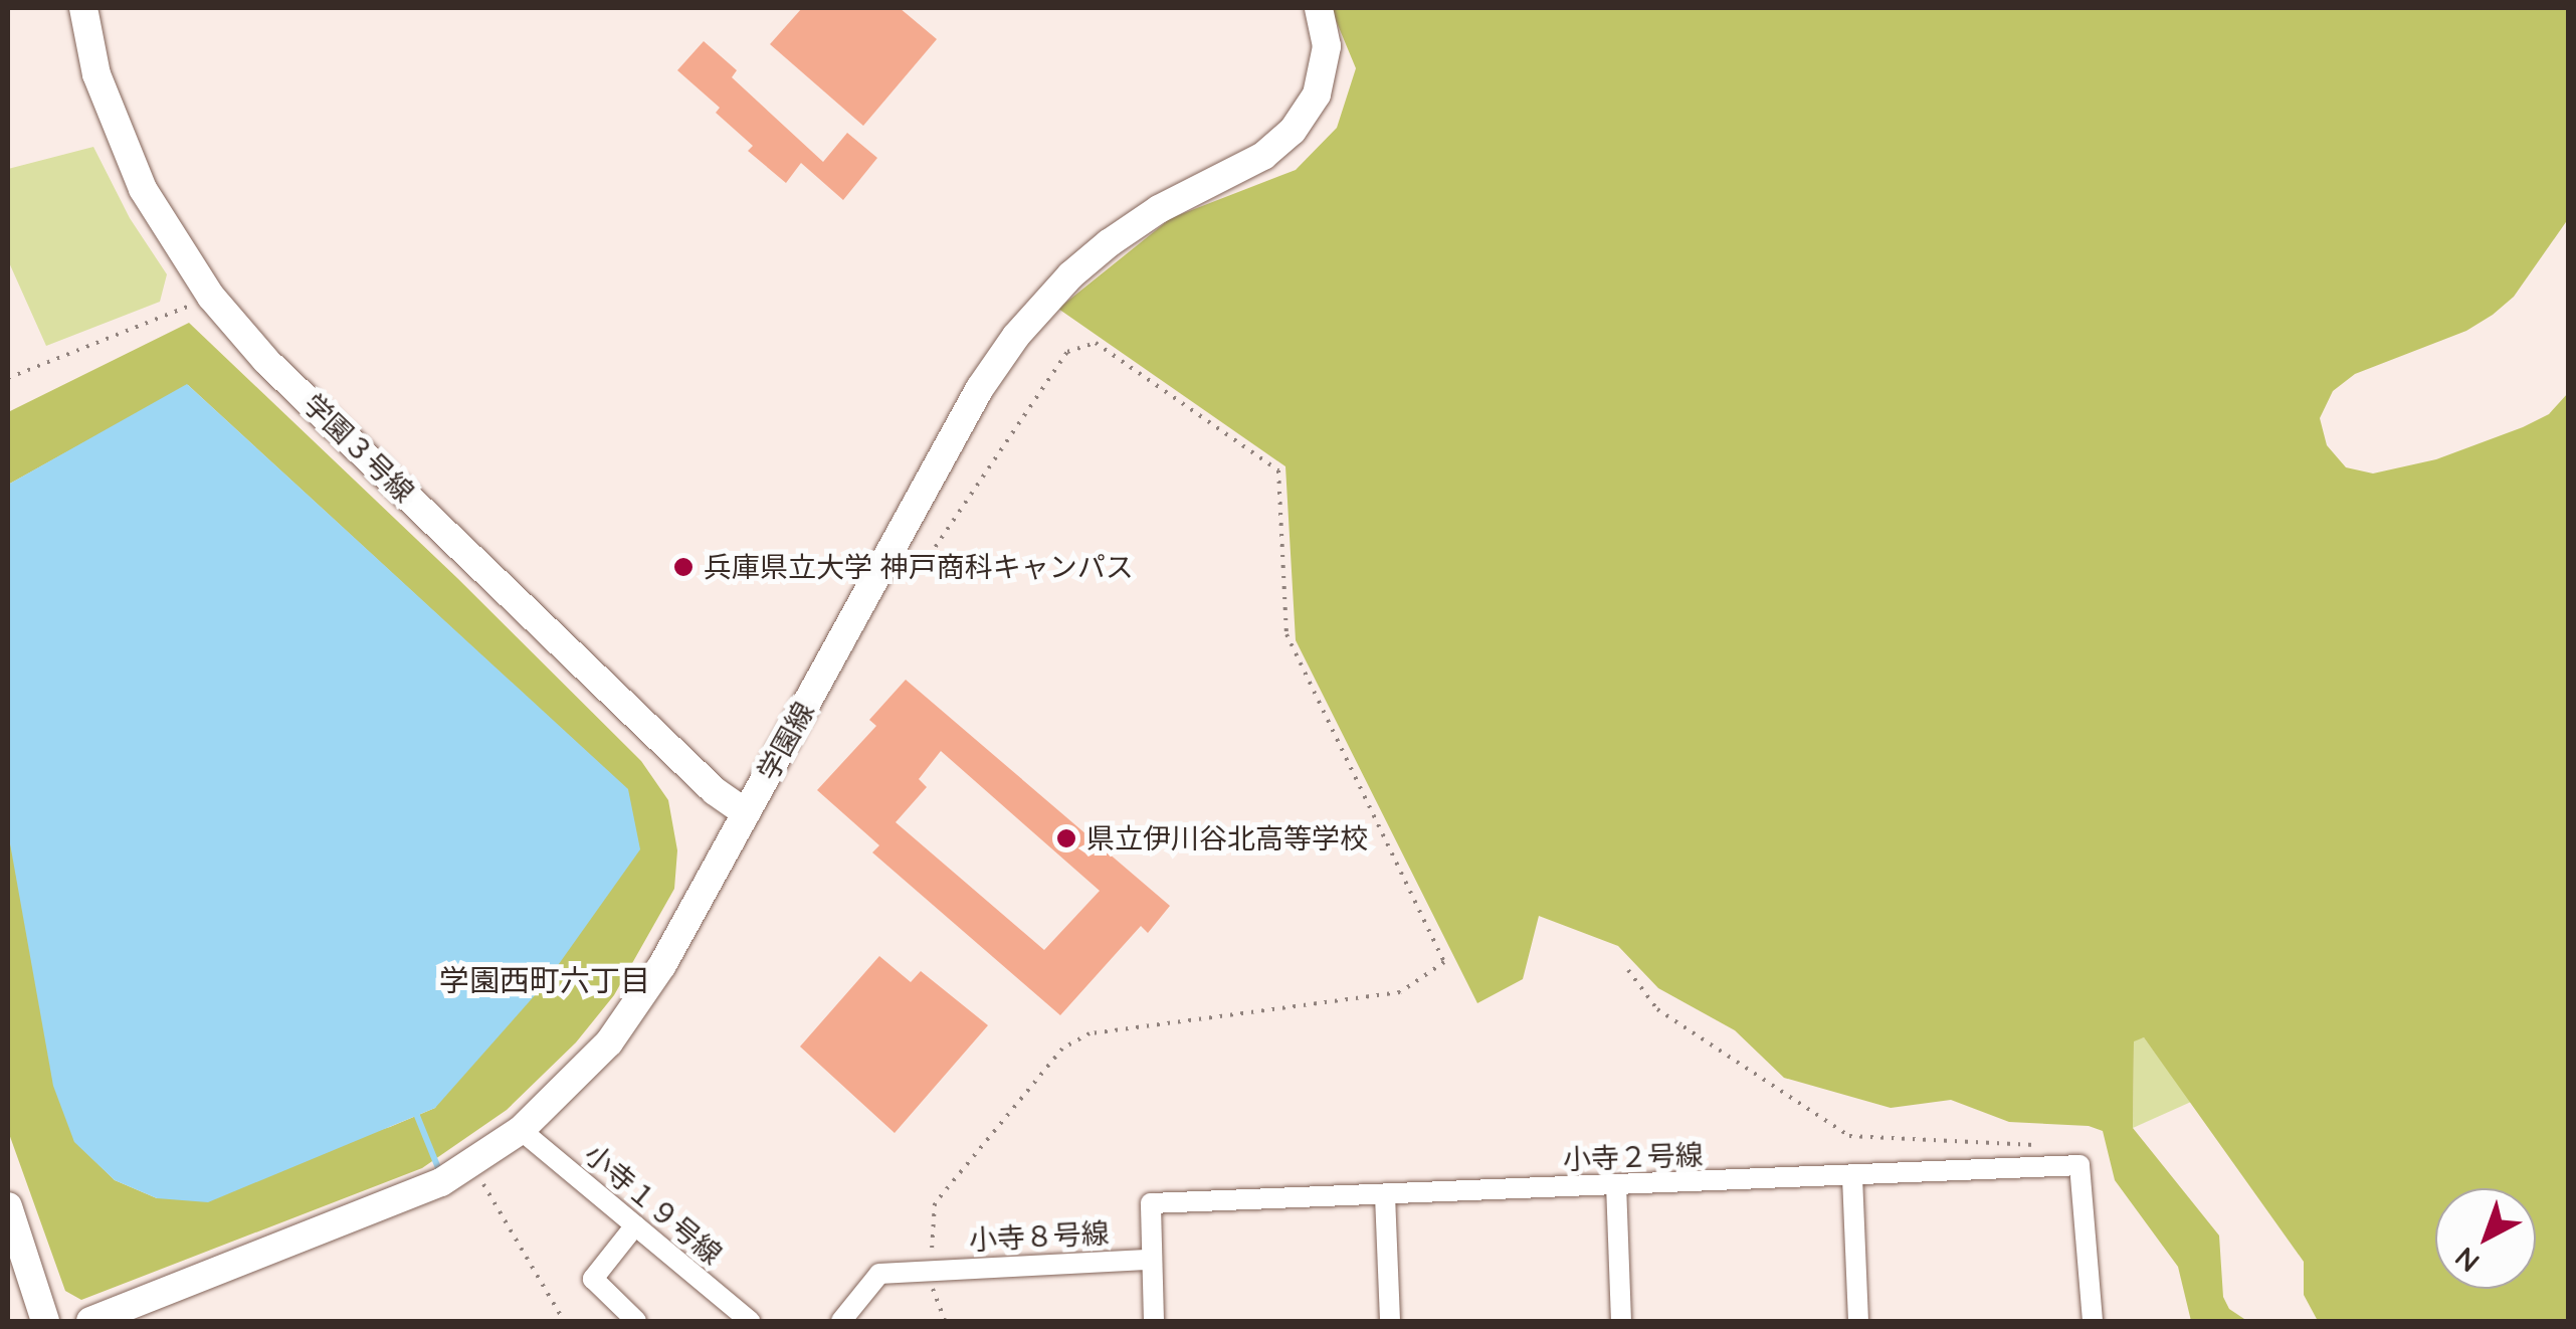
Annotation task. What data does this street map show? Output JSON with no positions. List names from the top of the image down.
{
  "streets": {
    "street": [
      "学園３号線",
      "学園線",
      "小寺２号線",
      "小寺１９号線",
      "小寺８号線"
    ]
  },
  "crossings": [
    ["学園３号線", "学園線"],
    ["学園線", "小寺１９号線"],
    ["小寺２号線", "小寺８号線"]
  ],
  "districts": ["学園西町六丁目"],
  "places": ["兵庫県立大学 神戸商科キャンパス", "県立伊川谷北高等学校"],
  "north": "bottom left"
}
